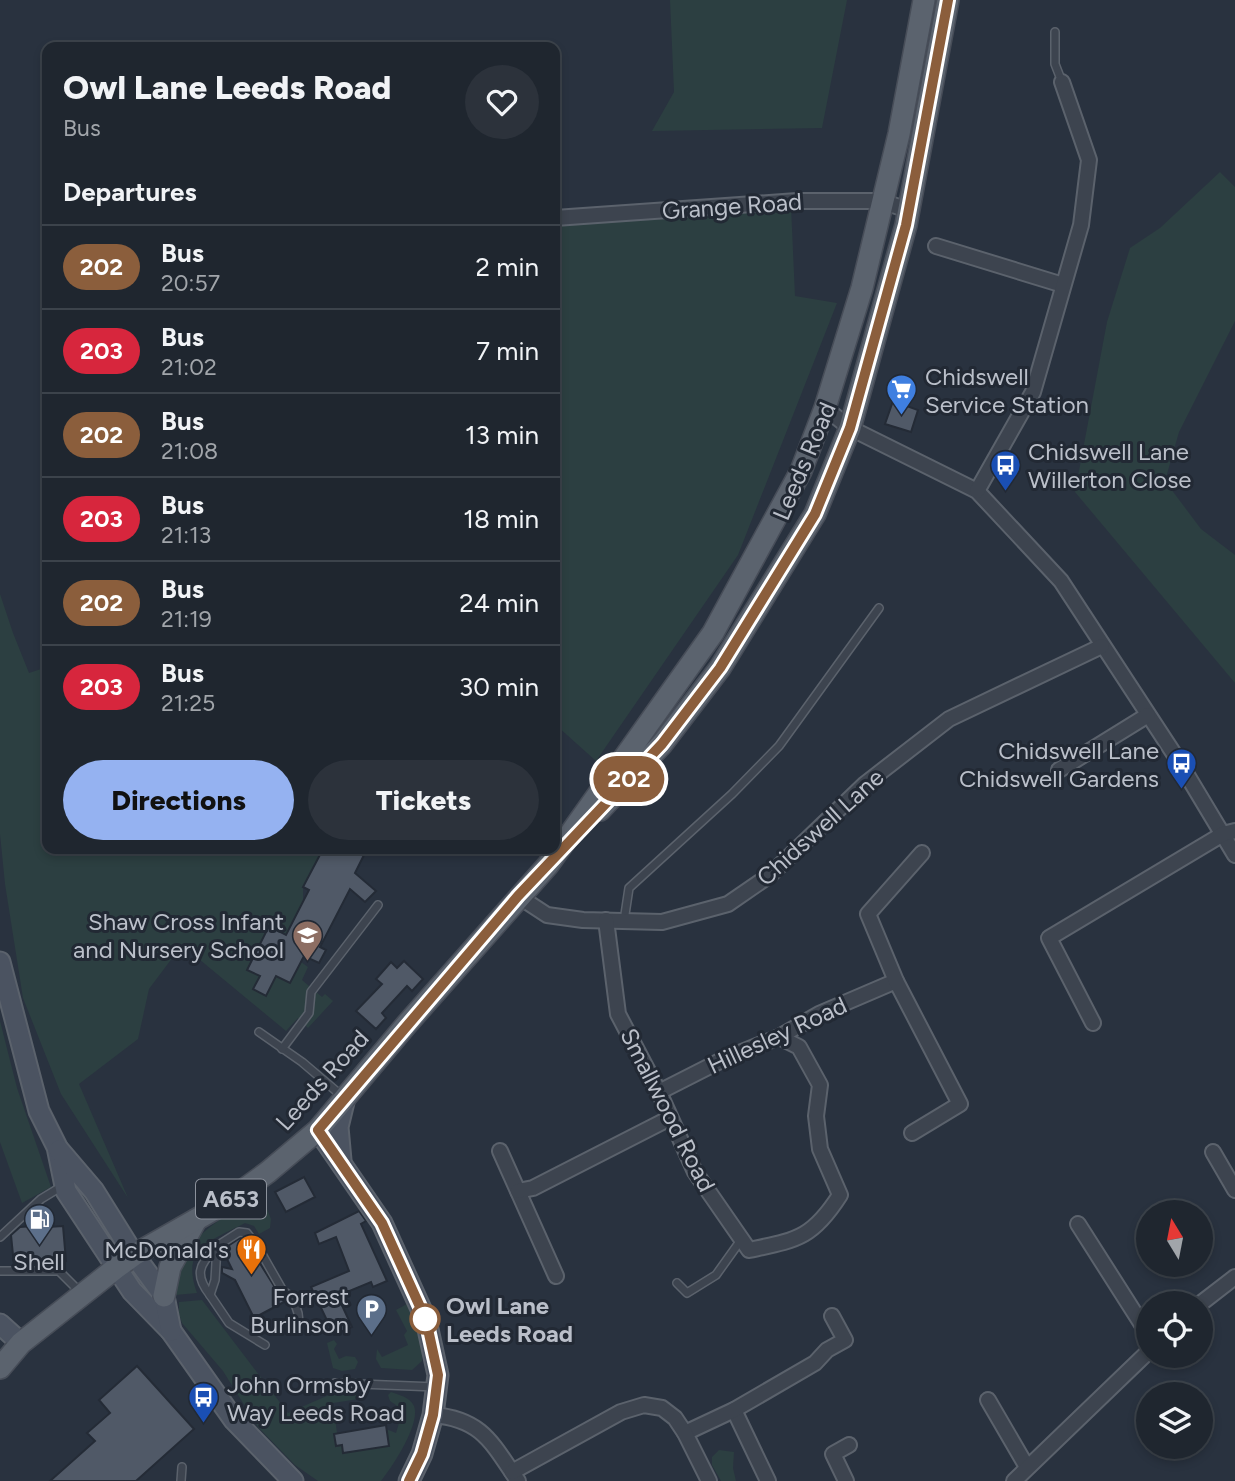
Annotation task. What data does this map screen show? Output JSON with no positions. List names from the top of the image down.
{
  "streets": {
    "main road": ["Leeds Road", "A653"],
    "street": [
      "Grange Road",
      "Chidswell Lane",
      "Hillesley Road",
      "Smallwood Road"
    ]
  },
  "crossings": [
    ["Grange Road", "Leeds Road"],
    ["Leeds Road", "Chidswell Lane"],
    ["Chidswell Lane", "Smallwood Road"],
    ["Hillesley Road", "Smallwood Road"]
  ],
  "places": {
    "supermarket": ["Chidswell Service Station"],
    "bus stop": ["Chidswell Lane Willerton Close", "Chidswell Lane Chidswell Gardens", "John Ormsby Way Leeds Road"],
    "school or university": ["Shaw Cross Infant and Nursery School"],
    "fuel station": ["Shell"],
    "restaurant": ["McDonald's"],
    "other": ["Owl Lane Leeds Road"],
    "parking": ["Forrest Burlinson"]
  },
  "lines": ["bus line 202"],
  "north": "top",
  "page": {
    "on_map": "202",
    "heading": [
      ["Owl Lane Leeds Road", "Bus"],
      "Departures"
    ],
    "list": [
      {
        "mark": "202",
        "name": "Bus",
        "note": "20:57",
        "value": "2 min"
      },
      {
        "mark": "203",
        "name": "Bus",
        "note": "21:02",
        "value": "7 min"
      },
      {
        "mark": "202",
        "name": "Bus",
        "note": "21:08",
        "value": "13 min"
      },
      {
        "mark": "203",
        "name": "Bus",
        "note": "21:13",
        "value": "18 min"
      },
      {
        "mark": "202",
        "name": "Bus",
        "note": "21:19",
        "value": "24 min"
      },
      {
        "mark": "203",
        "name": "Bus",
        "note": "21:25",
        "value": "30 min"
      }
    ],
    "buttons": ["Directions", "Tickets"]
  }
}
